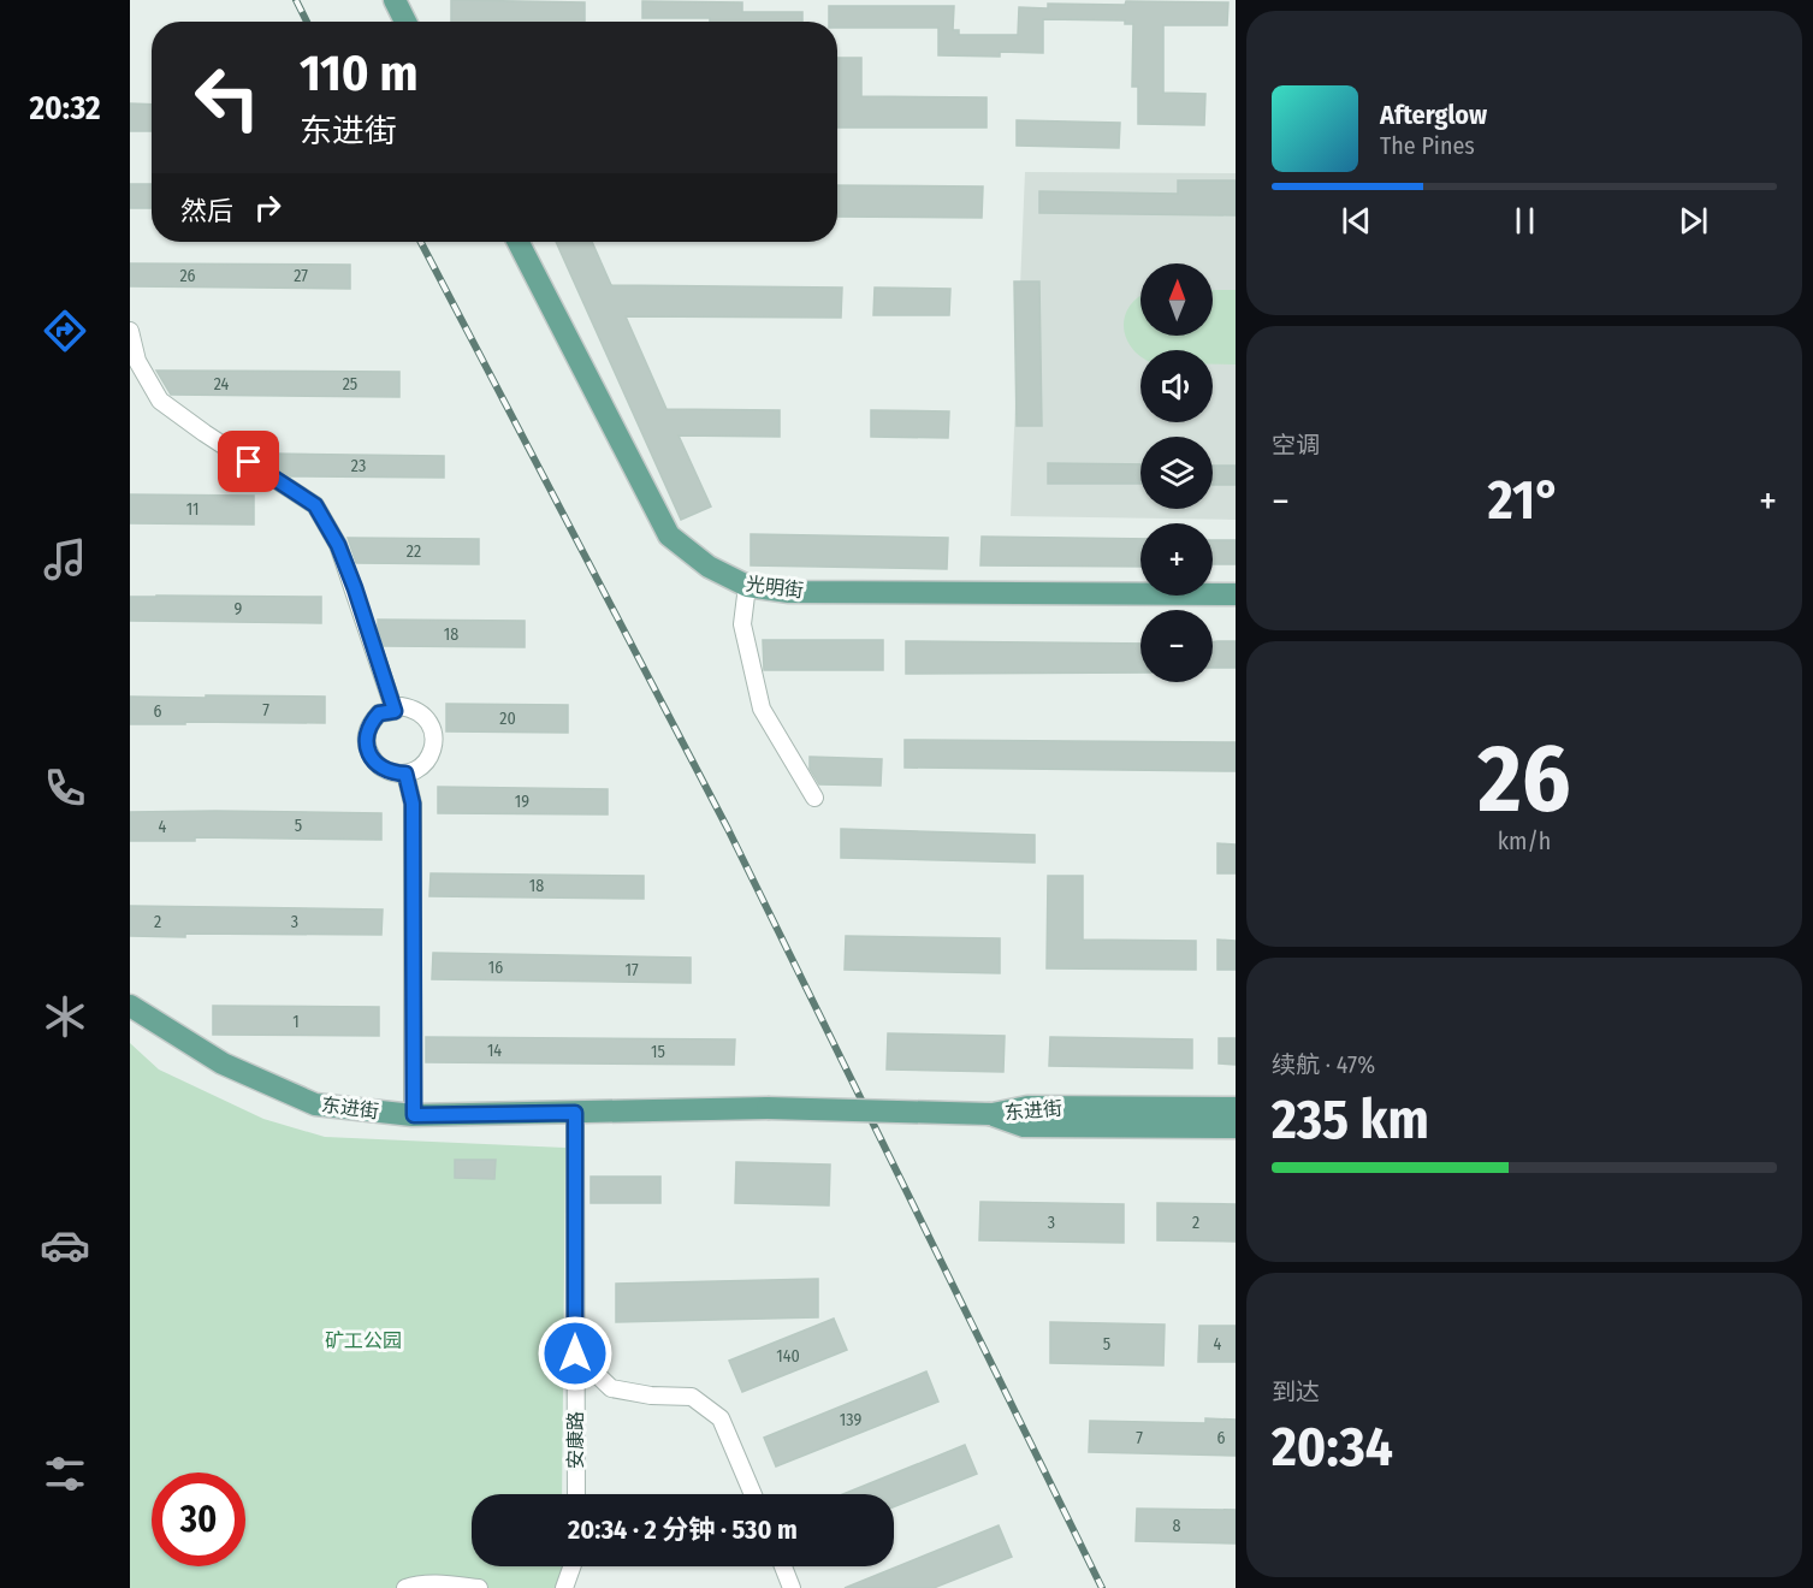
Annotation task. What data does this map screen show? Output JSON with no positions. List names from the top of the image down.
{
  "streets": {
    "main road": ["光明街", "东进街"],
    "street": ["安康路"]
  },
  "crossings": [
    ["东进街", "安康路"]
  ],
  "parks": ["矿工公园"],
  "house_numbers": [
    "26",
    "27",
    "24",
    "25",
    "23",
    "11",
    "22",
    "9",
    "18",
    "7",
    "6",
    "20",
    "19",
    "5",
    "4",
    "18",
    "2",
    "3",
    "16",
    "17",
    "1",
    "14",
    "15",
    "3",
    "2",
    "5",
    "4",
    "140",
    "139",
    "7",
    "6",
    "8"
  ],
  "north": "top",
  "page": {
    "tabs": "20:32",
    "turn": ["110 m", "东进街"],
    "song": ["Afterglow", "The Pines"],
    "then": "然后",
    "map_buttons": ["+", "−"],
    "tile": [
      "空调",
      ["26", "km/h"],
      ["续航 · 47%", "235 km"],
      ["到达", "20:34"]
    ],
    "heat": ["−", "21°", "+"],
    "limit": "30",
    "trip": "20:34 · 2 分钟 · 530 m"
  }
}
